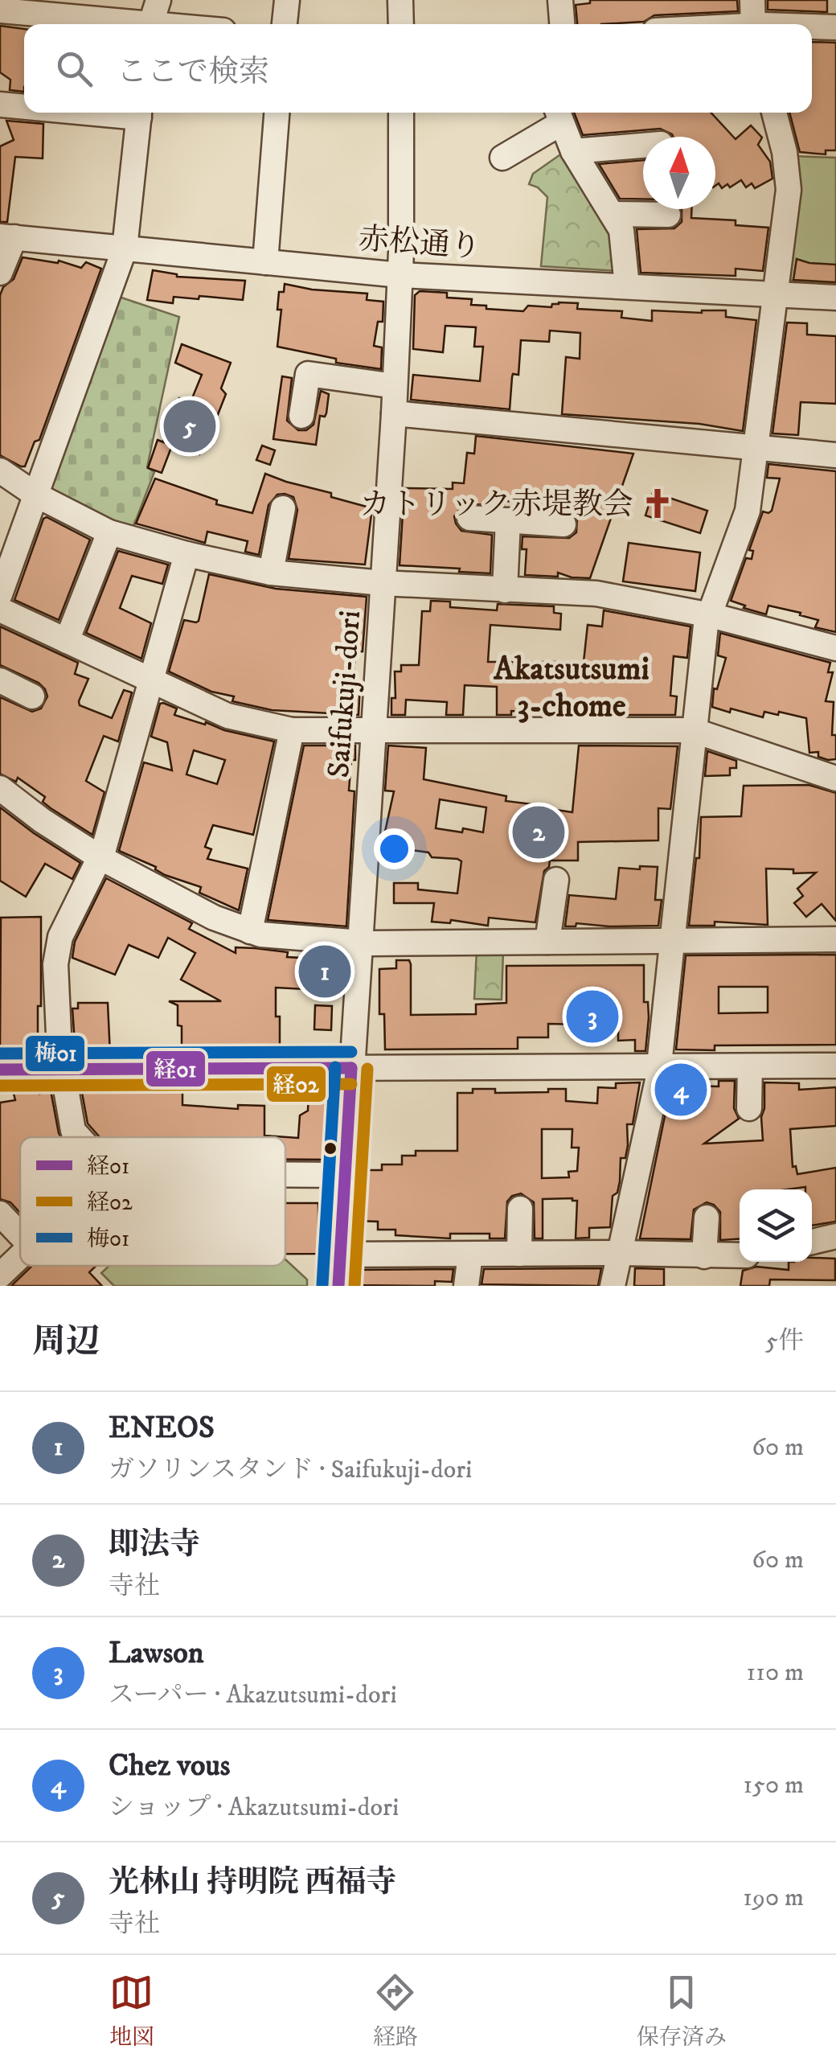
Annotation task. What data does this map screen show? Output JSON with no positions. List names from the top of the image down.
{
  "streets": {
    "street": ["赤松通り", "Saifukuji-dori"]
  },
  "crossings": [
    ["赤松通り", "Saifukuji-dori"]
  ],
  "districts": ["Akatsutsumi 3-chome"],
  "places": {
    "church": ["カトリック赤堤教会"]
  },
  "lines": ["transit line 梅01", "transit line 経01", "transit line 経02"],
  "legend": ["経01", "経02", "梅01"],
  "north": "top",
  "page": {
    "search": "ここで検索",
    "pins": [
      "5",
      "2",
      "1",
      "3",
      "4"
    ],
    "heading": ["周辺", "5件"],
    "list": [
      {
        "mark": "1",
        "name": "ENEOS",
        "note": "ガソリンスタンド · Saifukuji-dori",
        "value": "60 m"
      },
      {
        "mark": "2",
        "name": "即法寺",
        "note": "寺社",
        "value": "60 m"
      },
      {
        "mark": "3",
        "name": "Lawson",
        "note": "スーパー · Akazutsumi-dori",
        "value": "110 m"
      },
      {
        "mark": "4",
        "name": "Chez vous",
        "note": "ショップ · Akazutsumi-dori",
        "value": "150 m"
      },
      {
        "mark": "5",
        "name": "光林山 持明院 西福寺",
        "note": "寺社",
        "value": "190 m"
      }
    ],
    "nav": ["地図", "経路", "保存済み"]
  }
}
